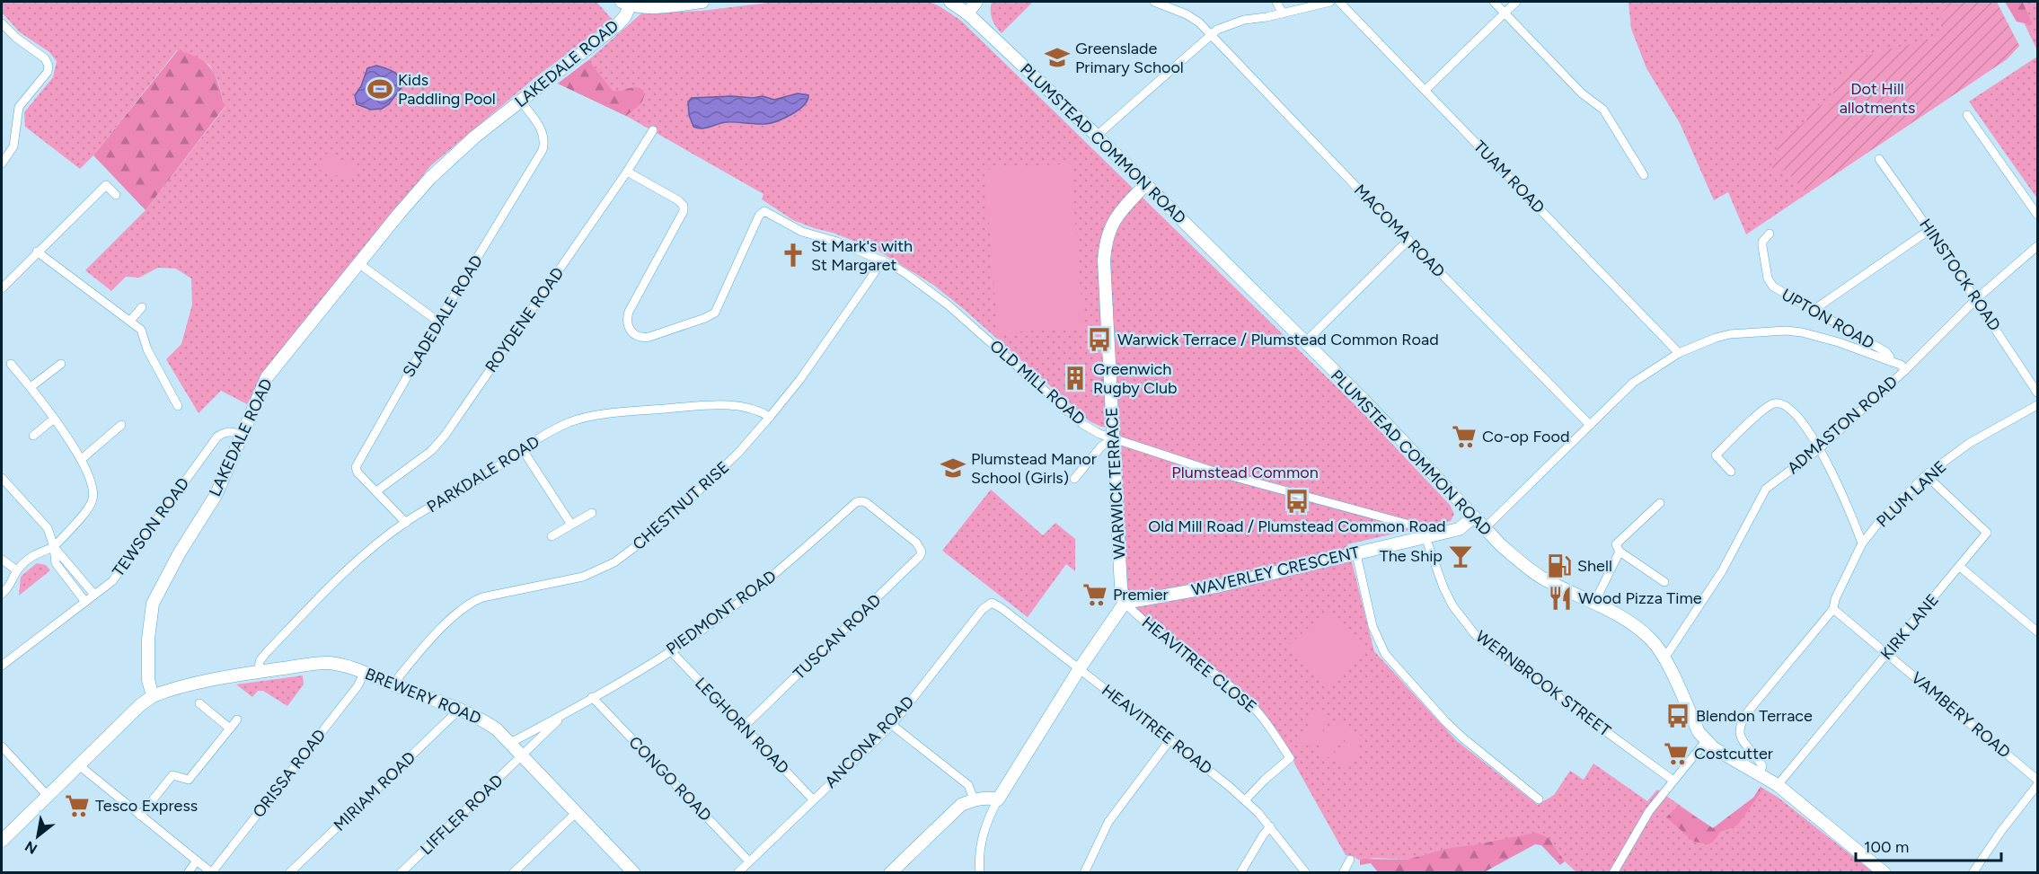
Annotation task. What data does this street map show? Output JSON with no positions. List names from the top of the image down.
{
  "streets": {
    "street": [
      "LAKEDALE ROAD",
      "PLUMSTEAD COMMON ROAD",
      "TUAM ROAD",
      "MACOMA ROAD",
      "HINSTOCK ROAD",
      "SLADEDALE ROAD",
      "UPTON ROAD",
      "ROYDENE ROAD",
      "OLD MILL ROAD",
      "ADMASTON ROAD",
      "PARKDALE ROAD",
      "WARWICK TERRACE",
      "PLUM LANE",
      "CHESTNUT RISE",
      "TEWSON ROAD",
      "WAVERLEY CRESCENT",
      "PIEDMONT ROAD",
      "KIRK LANE",
      "TUSCAN ROAD",
      "HEAVITREE CLOSE",
      "WERNBROOK STREET",
      "BREWERY ROAD",
      "VAMBERY ROAD",
      "LEGHORN ROAD",
      "HEAVITREE ROAD",
      "ANCONA ROAD",
      "ORISSA ROAD",
      "CONGO ROAD",
      "MIRIAM ROAD",
      "LIFFLER ROAD"
    ]
  },
  "crossings": [
    ["LAKEDALE ROAD", "SLADEDALE ROAD"],
    ["LAKEDALE ROAD", "TEWSON ROAD"],
    ["LAKEDALE ROAD", "BREWERY ROAD"],
    ["PLUMSTEAD COMMON ROAD", "ADMASTON ROAD"],
    ["PLUMSTEAD COMMON ROAD", "WARWICK TERRACE"],
    ["PLUMSTEAD COMMON ROAD", "PLUM LANE"],
    ["PLUMSTEAD COMMON ROAD", "WAVERLEY CRESCENT"],
    ["PLUMSTEAD COMMON ROAD", "KIRK LANE"],
    ["HINSTOCK ROAD", "ADMASTON ROAD"],
    ["SLADEDALE ROAD", "ROYDENE ROAD"],
    ["SLADEDALE ROAD", "PARKDALE ROAD"],
    ["ROYDENE ROAD", "OLD MILL ROAD"],
    ["OLD MILL ROAD", "WARWICK TERRACE"],
    ["OLD MILL ROAD", "CHESTNUT RISE"],
    ["OLD MILL ROAD", "WAVERLEY CRESCENT"],
    ["OLD MILL ROAD", "WERNBROOK STREET"],
    ["PARKDALE ROAD", "CHESTNUT RISE"],
    ["PARKDALE ROAD", "BREWERY ROAD"],
    ["WARWICK TERRACE", "WAVERLEY CRESCENT"],
    ["WARWICK TERRACE", "HEAVITREE CLOSE"],
    ["PLUM LANE", "KIRK LANE"],
    ["PLUM LANE", "VAMBERY ROAD"],
    ["CHESTNUT RISE", "BREWERY ROAD"],
    ["WAVERLEY CRESCENT", "HEAVITREE CLOSE"],
    ["WAVERLEY CRESCENT", "WERNBROOK STREET"],
    ["PIEDMONT ROAD", "TUSCAN ROAD"],
    ["PIEDMONT ROAD", "BREWERY ROAD"],
    ["PIEDMONT ROAD", "LEGHORN ROAD"],
    ["PIEDMONT ROAD", "CONGO ROAD"],
    ["PIEDMONT ROAD", "LIFFLER ROAD"],
    ["KIRK LANE", "VAMBERY ROAD"],
    ["TUSCAN ROAD", "LEGHORN ROAD"],
    ["HEAVITREE CLOSE", "HEAVITREE ROAD"],
    ["BREWERY ROAD", "ORISSA ROAD"],
    ["BREWERY ROAD", "MIRIAM ROAD"],
    ["BREWERY ROAD", "LIFFLER ROAD"],
    ["LEGHORN ROAD", "ANCONA ROAD"],
    ["HEAVITREE ROAD", "ANCONA ROAD"],
    ["ANCONA ROAD", "CONGO ROAD"]
  ],
  "parks": ["Dot Hill allotments", "Plumstead Common"],
  "places": {
    "school or university": ["Greenslade Primary School", "Plumstead Manor School (Girls)"],
    "sports": ["Kids Paddling Pool"],
    "church": ["St Mark's with St Margaret"],
    "bus stop": ["Warwick Terrace / Plumstead Common Road", "Old Mill Road / Plumstead Common Road", "Blendon Terrace"],
    "building": ["Greenwich Rugby Club"],
    "supermarket": [
      "Co-op Food",
      "Premier",
      "Costcutter",
      "Tesco Express"
    ],
    "bar": ["The Ship"],
    "fuel station": ["Shell"],
    "restaurant": ["Wood Pizza Time"]
  },
  "scale_bar": "100 m",
  "north": "bottom left"
}
